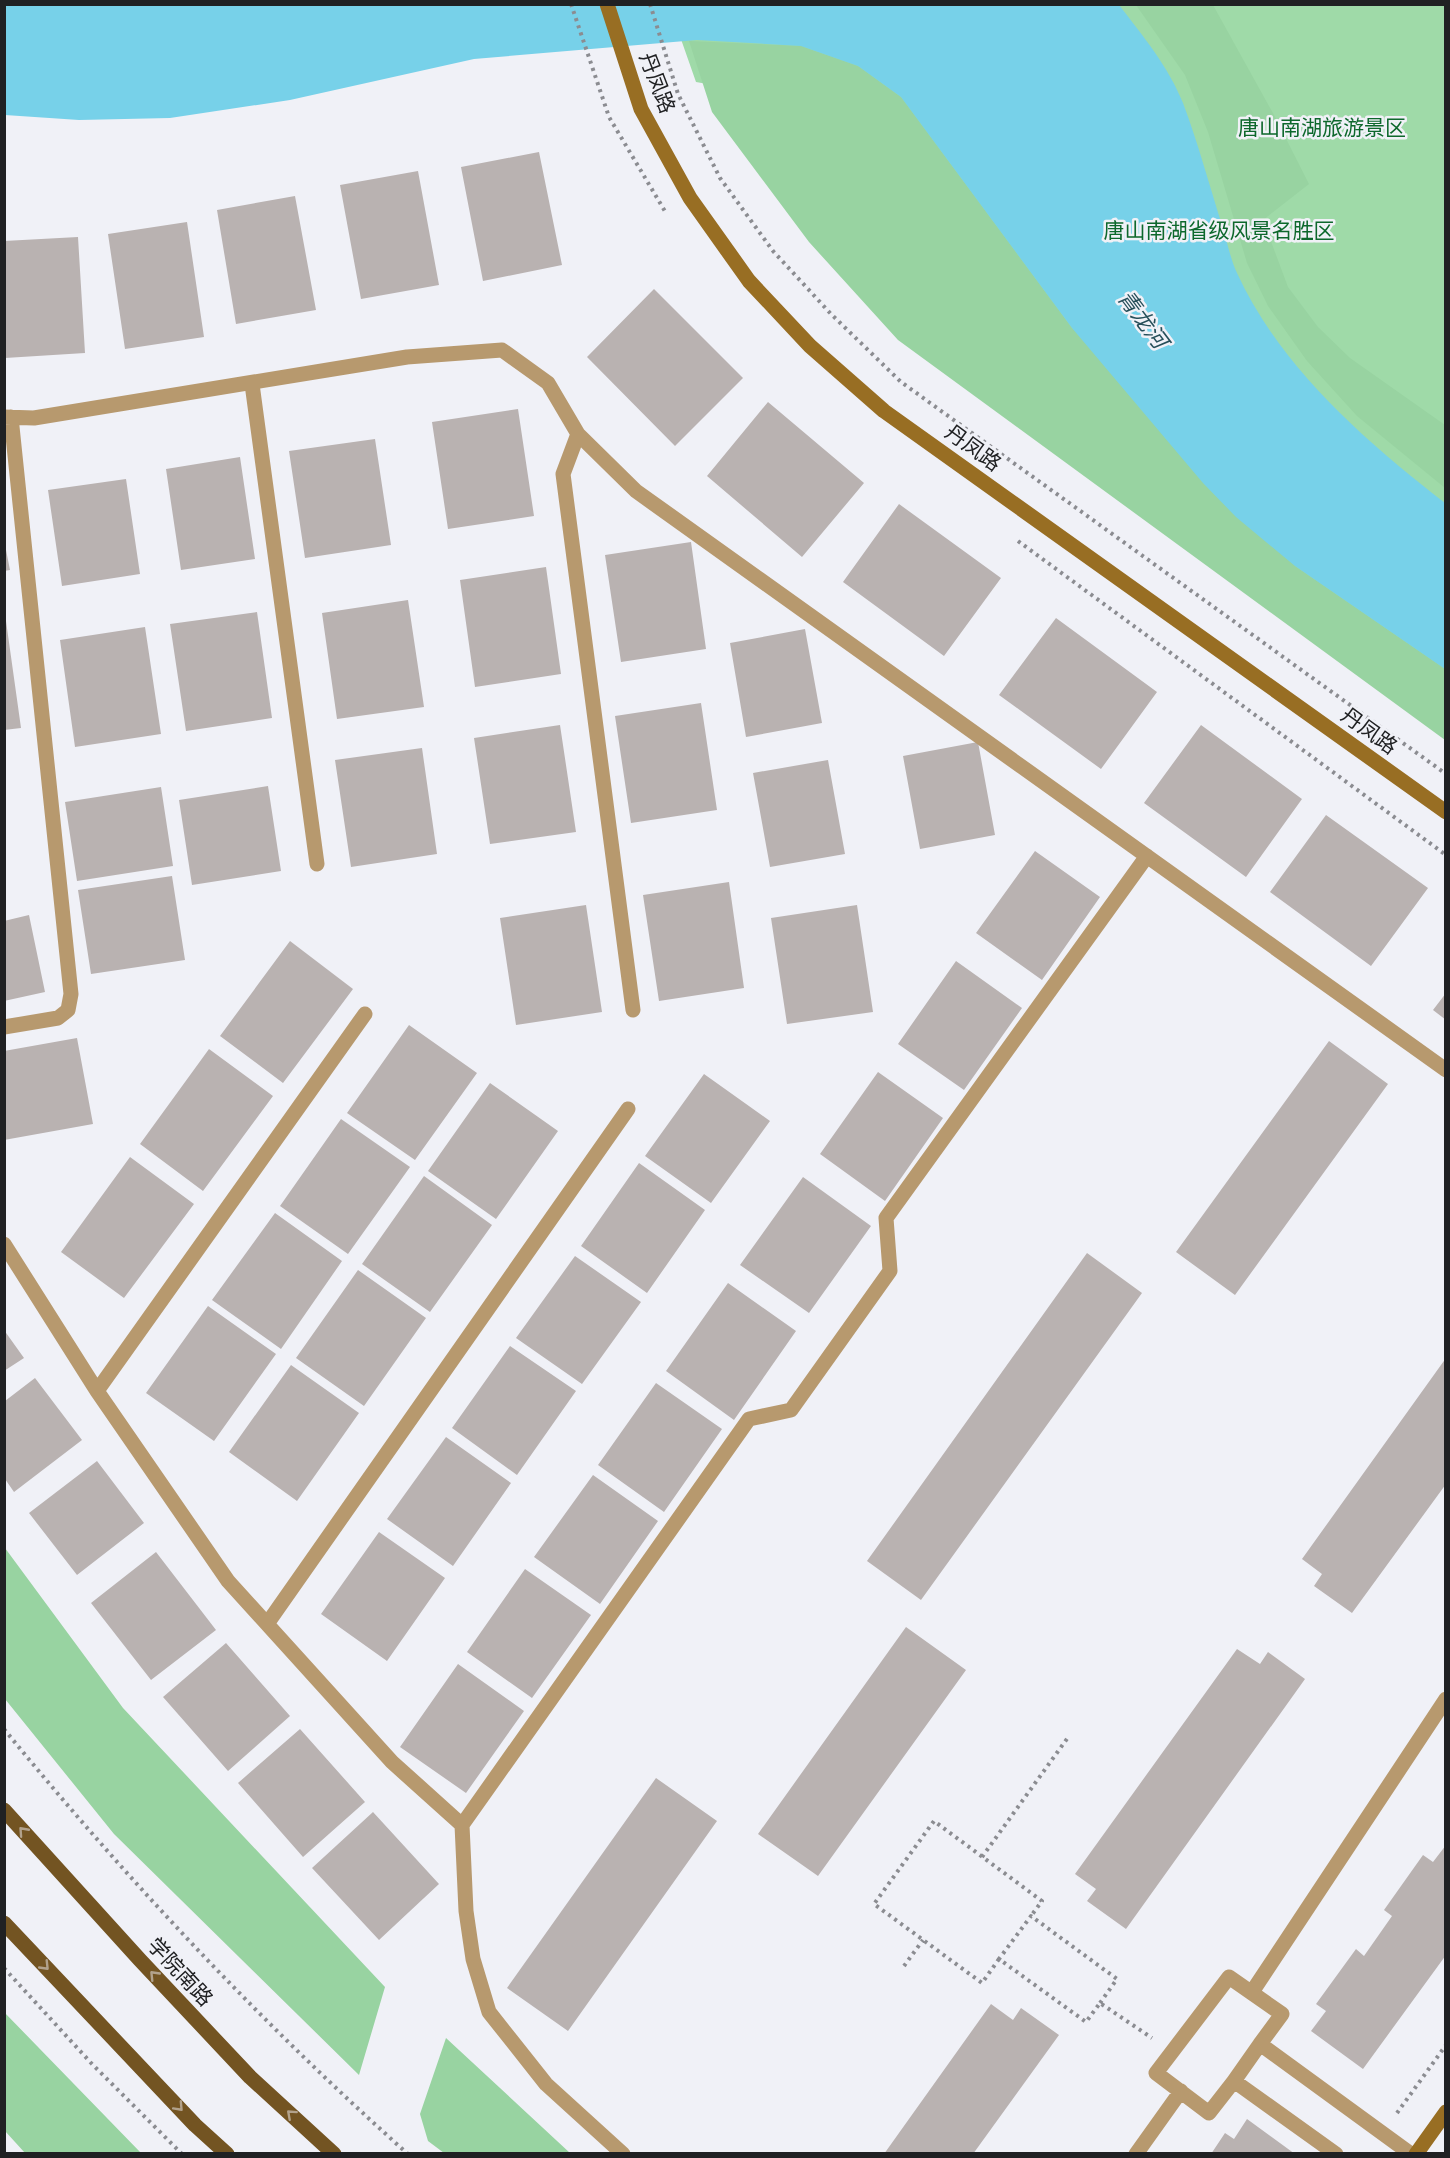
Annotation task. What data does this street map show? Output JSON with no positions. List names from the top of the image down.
{
  "streets": {
    "main road": ["丹凤路", "学院南路"]
  },
  "water": ["青龙河"],
  "parks": ["唐山南湖旅游景区", "唐山南湖省级风景名胜区"]
}
